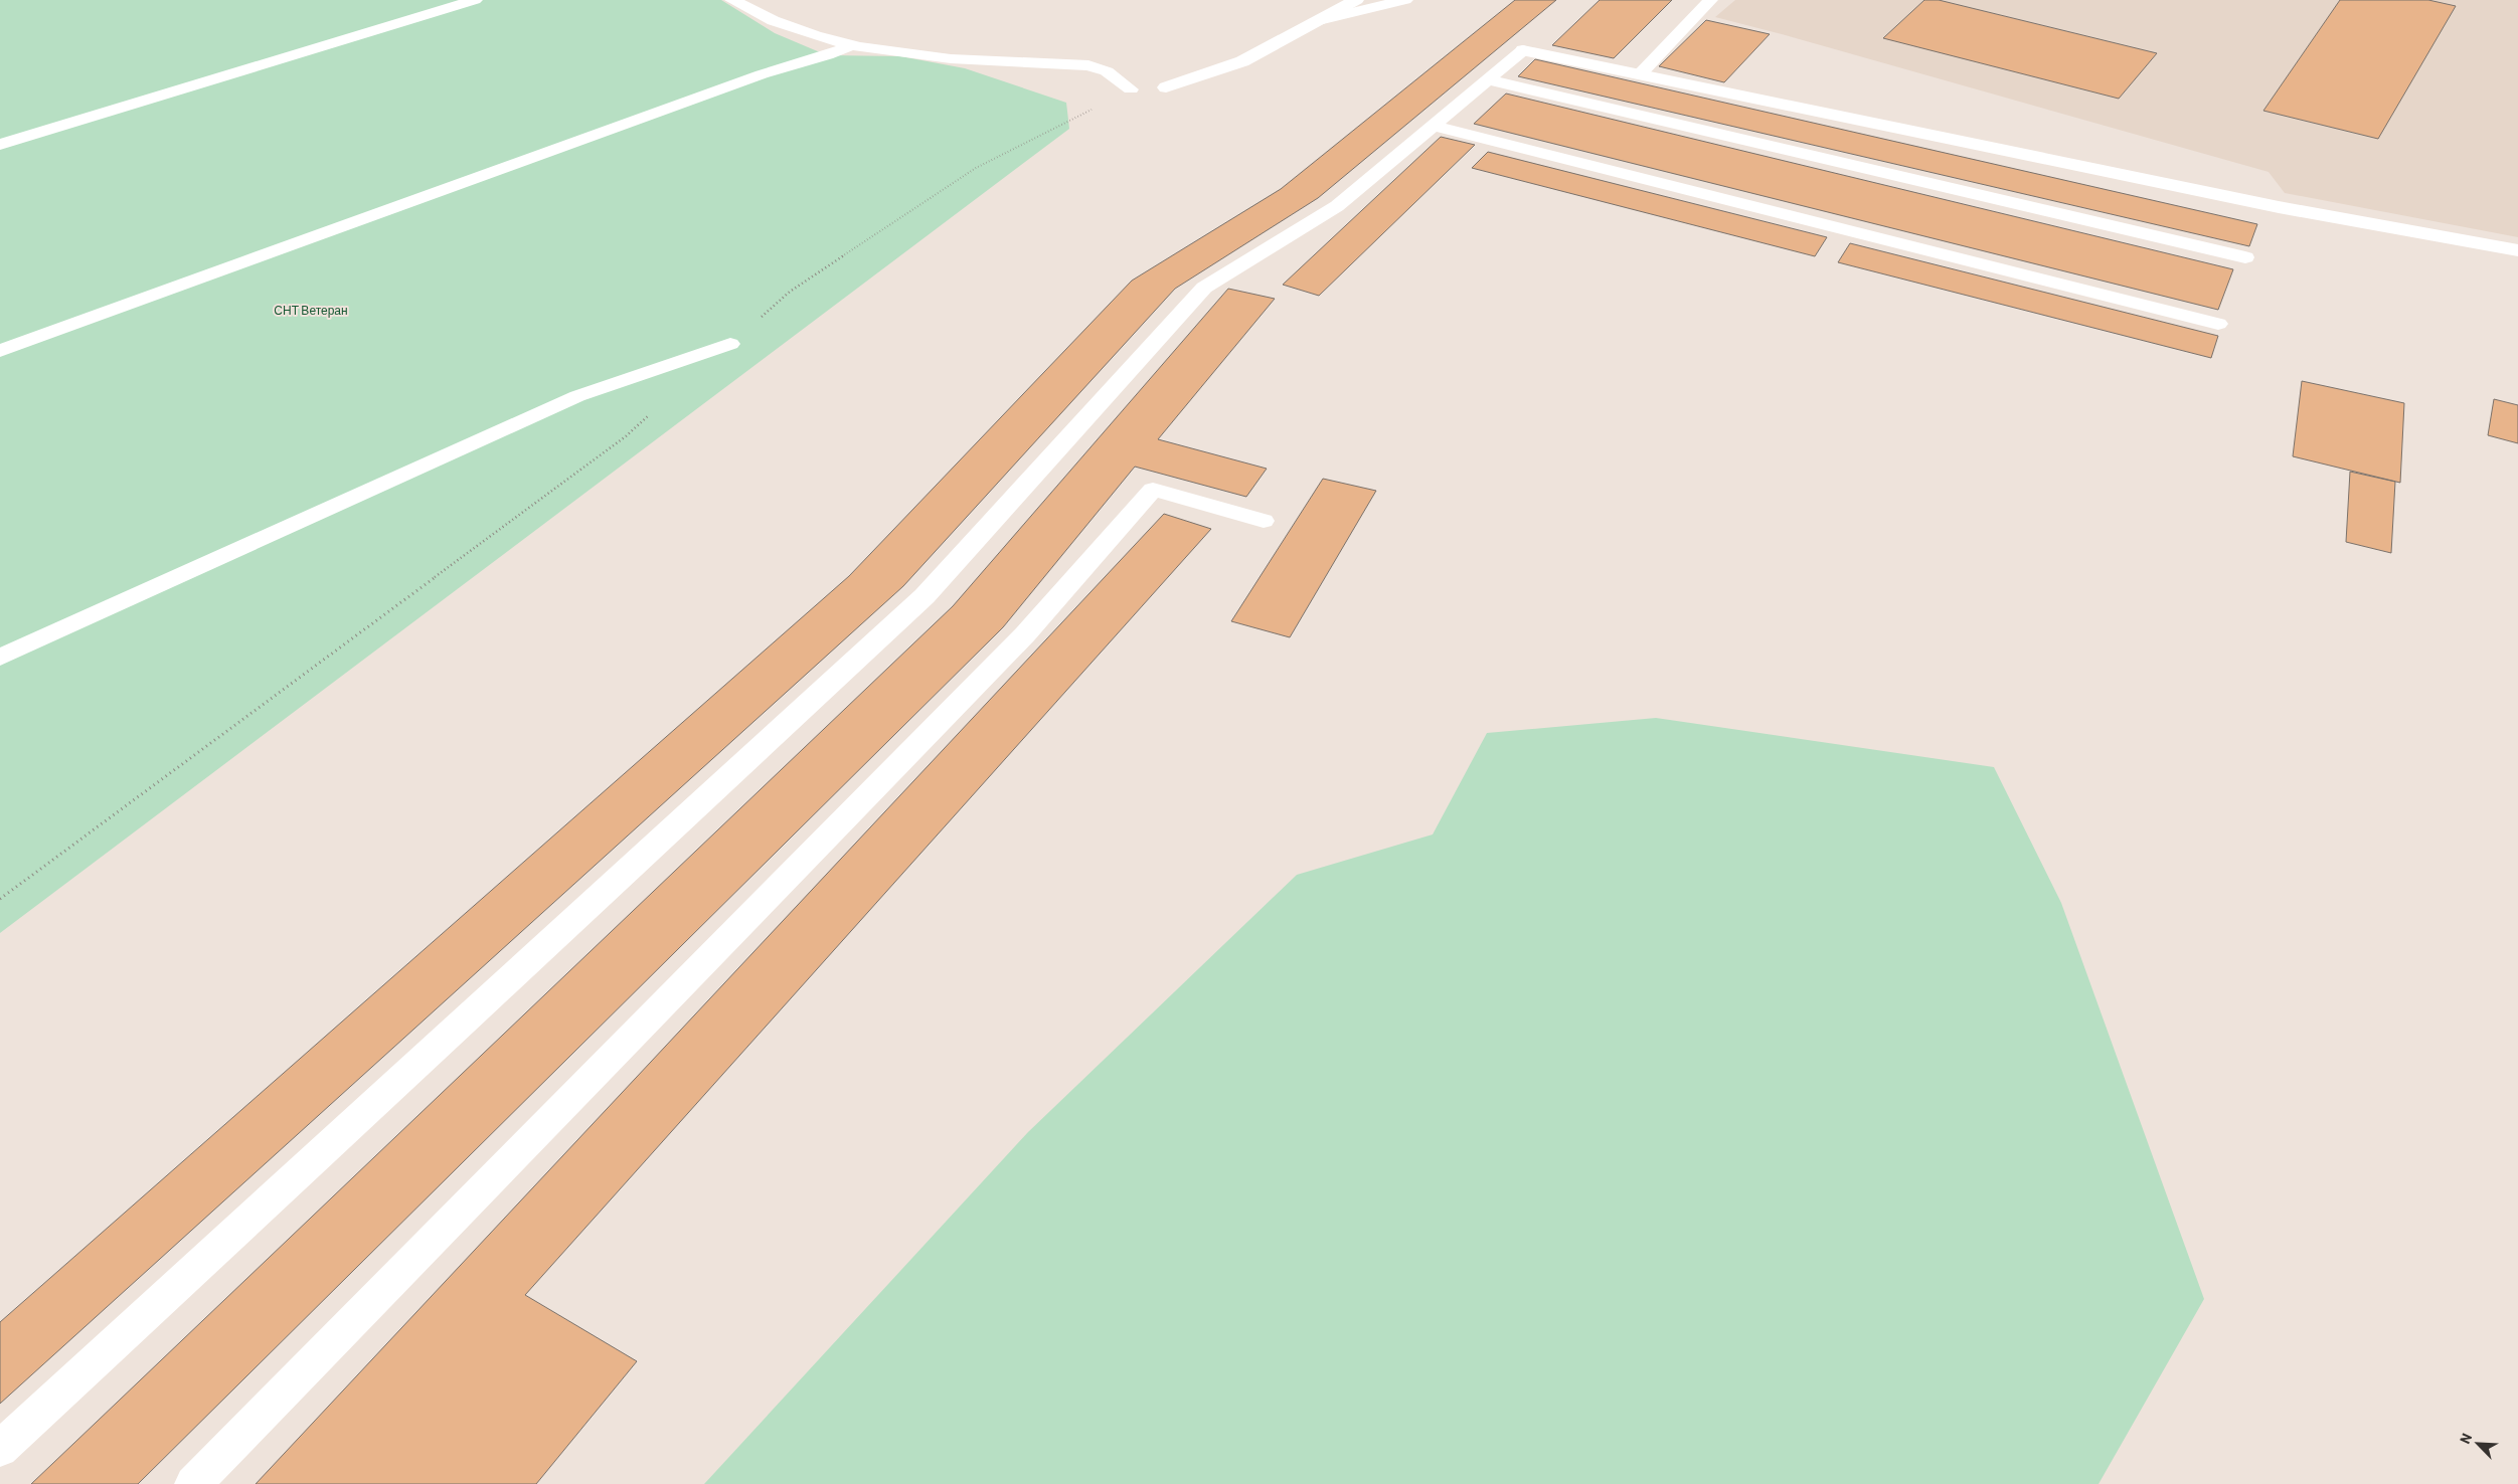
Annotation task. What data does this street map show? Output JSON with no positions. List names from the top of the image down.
{
  "parks": ["СНТ Ветеран"],
  "north": "top left"
}
